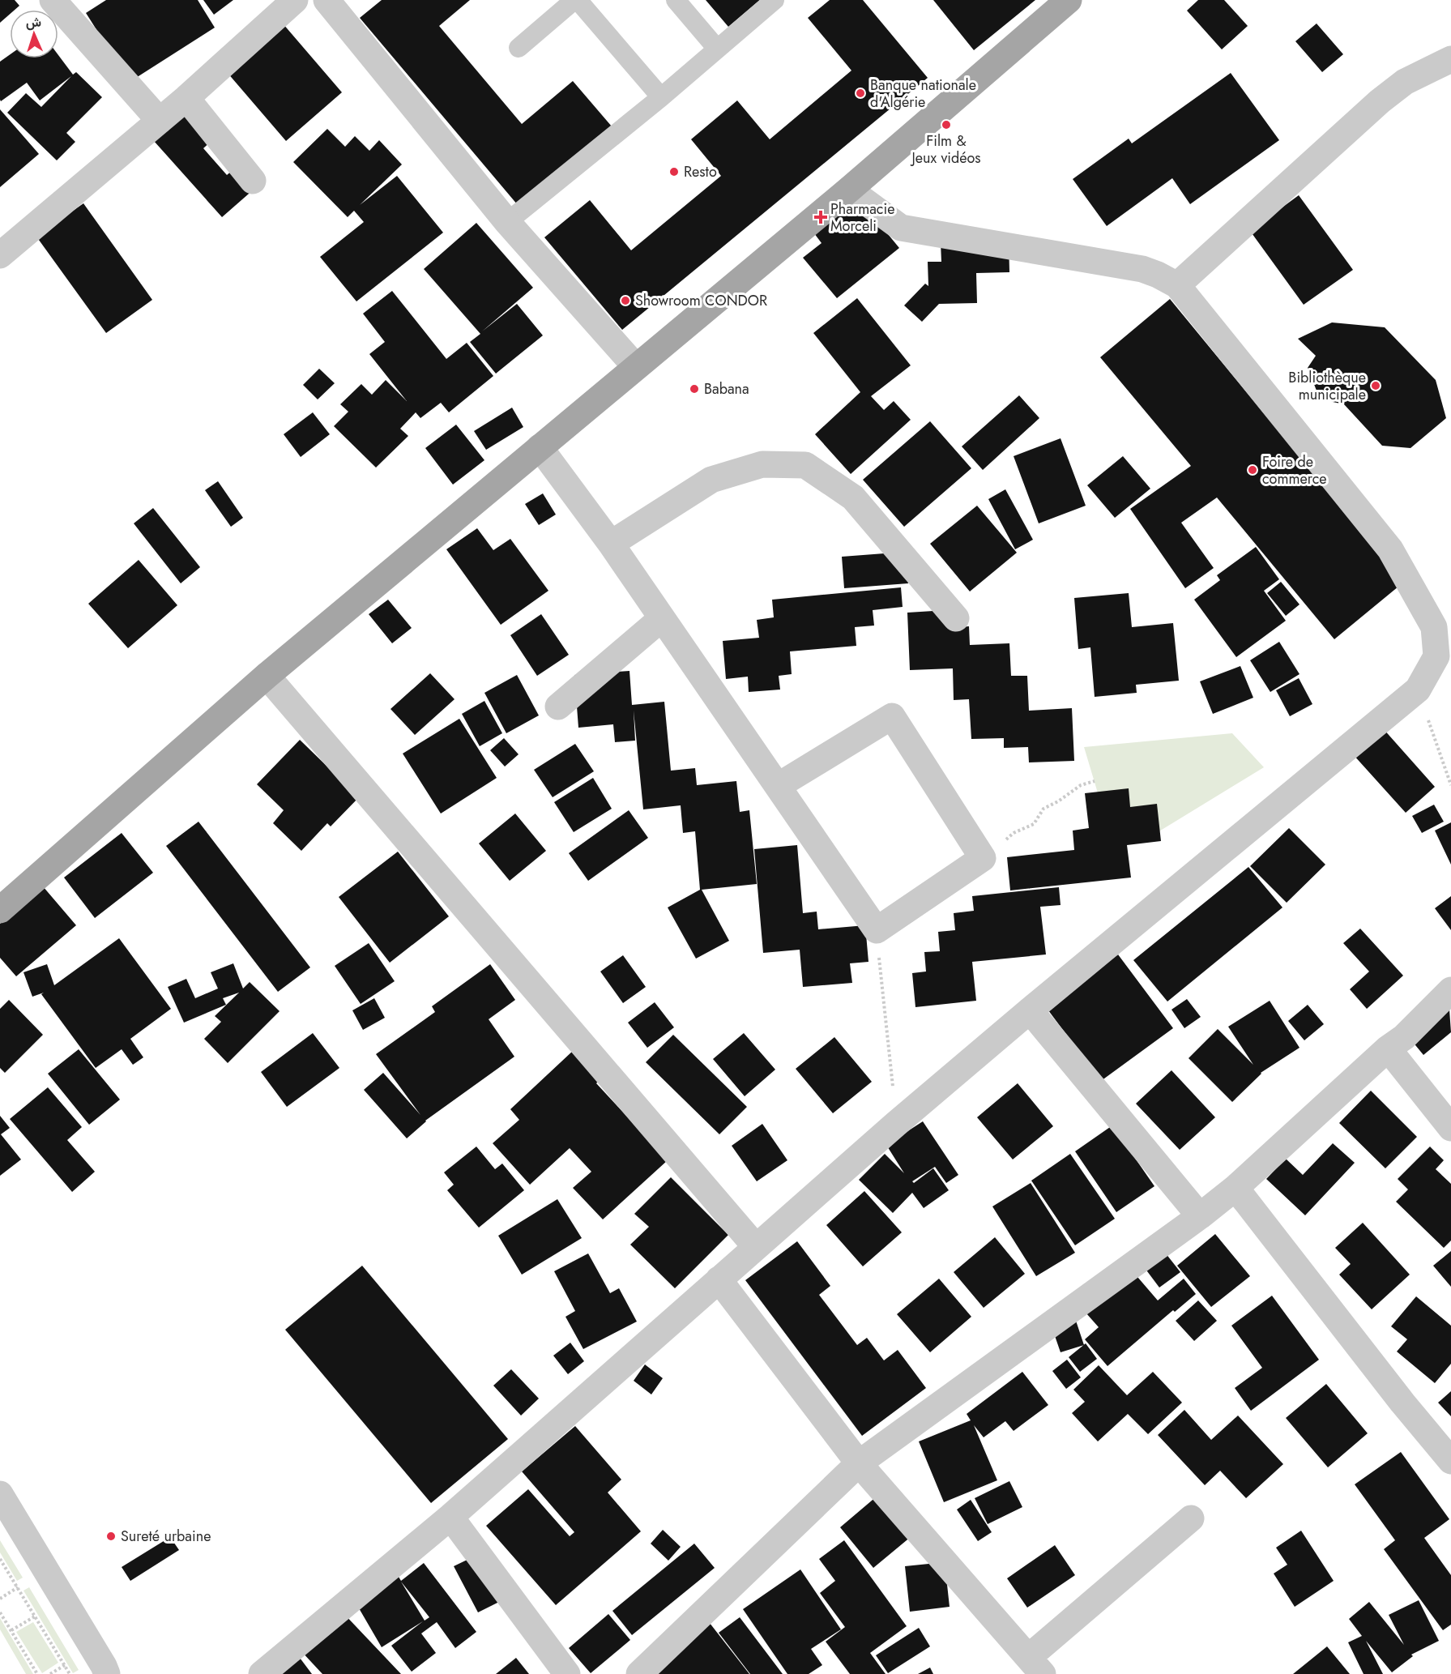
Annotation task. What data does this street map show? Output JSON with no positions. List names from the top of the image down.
{
  "places": {
    "other": [
      "Banque nationale d'Algérie",
      "Film & Jeux vidéos",
      "Resto",
      "Showroom CONDOR",
      "Bibliothèque municipale",
      "Babana",
      "Foire de commerce",
      "Sureté urbaine"
    ],
    "health": ["Pharmacie Morceli"]
  },
  "north": "top"
}
